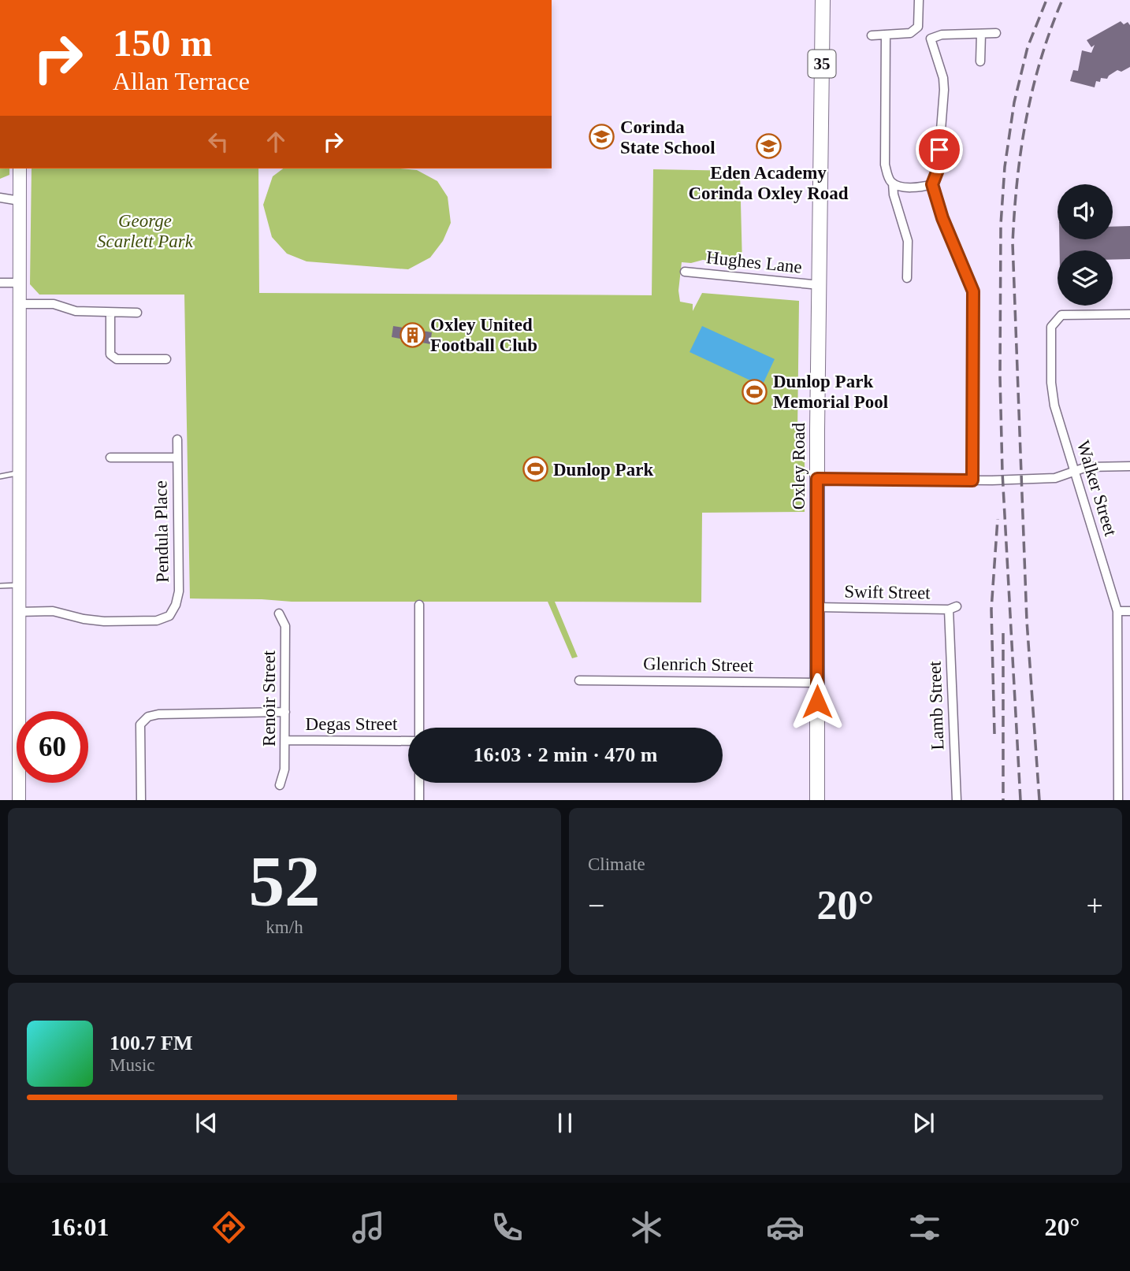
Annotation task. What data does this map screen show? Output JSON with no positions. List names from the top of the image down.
{
  "streets": {
    "main road": ["35", "Oxley Road"],
    "street": [
      "Hughes Lane",
      "Walker Street",
      "Pendula Place",
      "Swift Street",
      "Glenrich Street",
      "Renoir Street",
      "Lamb Street",
      "Degas Street"
    ]
  },
  "crossings": [
    ["Hughes Lane", "Oxley Road"],
    ["Oxley Road", "Swift Street"],
    ["Oxley Road", "Glenrich Street"],
    ["Swift Street", "Lamb Street"],
    ["Renoir Street", "Degas Street"]
  ],
  "parks": ["George Scarlett Park"],
  "places": {
    "school or university": ["Corinda State School", "Eden Academy Corinda Oxley Road"],
    "building": ["Oxley United Football Club"],
    "sports": ["Dunlop Park Memorial Pool", "Dunlop Park"]
  },
  "page": {
    "turn": ["150 m", "Allan Terrace"],
    "limit": "60",
    "trip": "16:03 · 2 min · 470 m",
    "tile": [
      ["52", "km/h"],
      "Climate"
    ],
    "heat": ["−", "20°", "+"],
    "song": ["100.7 FM", "Music"],
    "tabs": ["16:01", "20°"]
  }
}
